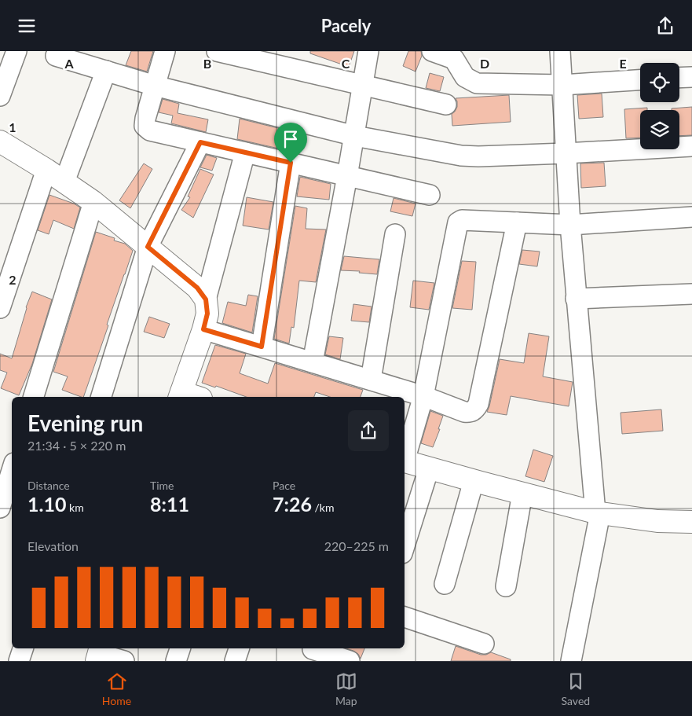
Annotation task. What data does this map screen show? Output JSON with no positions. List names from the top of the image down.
{
  "page": {
    "header": "Pacely",
    "heading": ["Evening run", "21:34 · 5 × 220 m"],
    "stats": [
      ["Distance", "1.10 km"],
      ["Time", "8:11"],
      ["Pace", "7:26 /km"]
    ],
    "chart": ["Elevation", "220–225 m"],
    "tabs": ["Home", "Map", "Saved"]
  },
  "grid": {
    "columns": [
      "A",
      "B",
      "C",
      "D",
      "E"
    ],
    "rows": ["1", "2"]
  }
}
